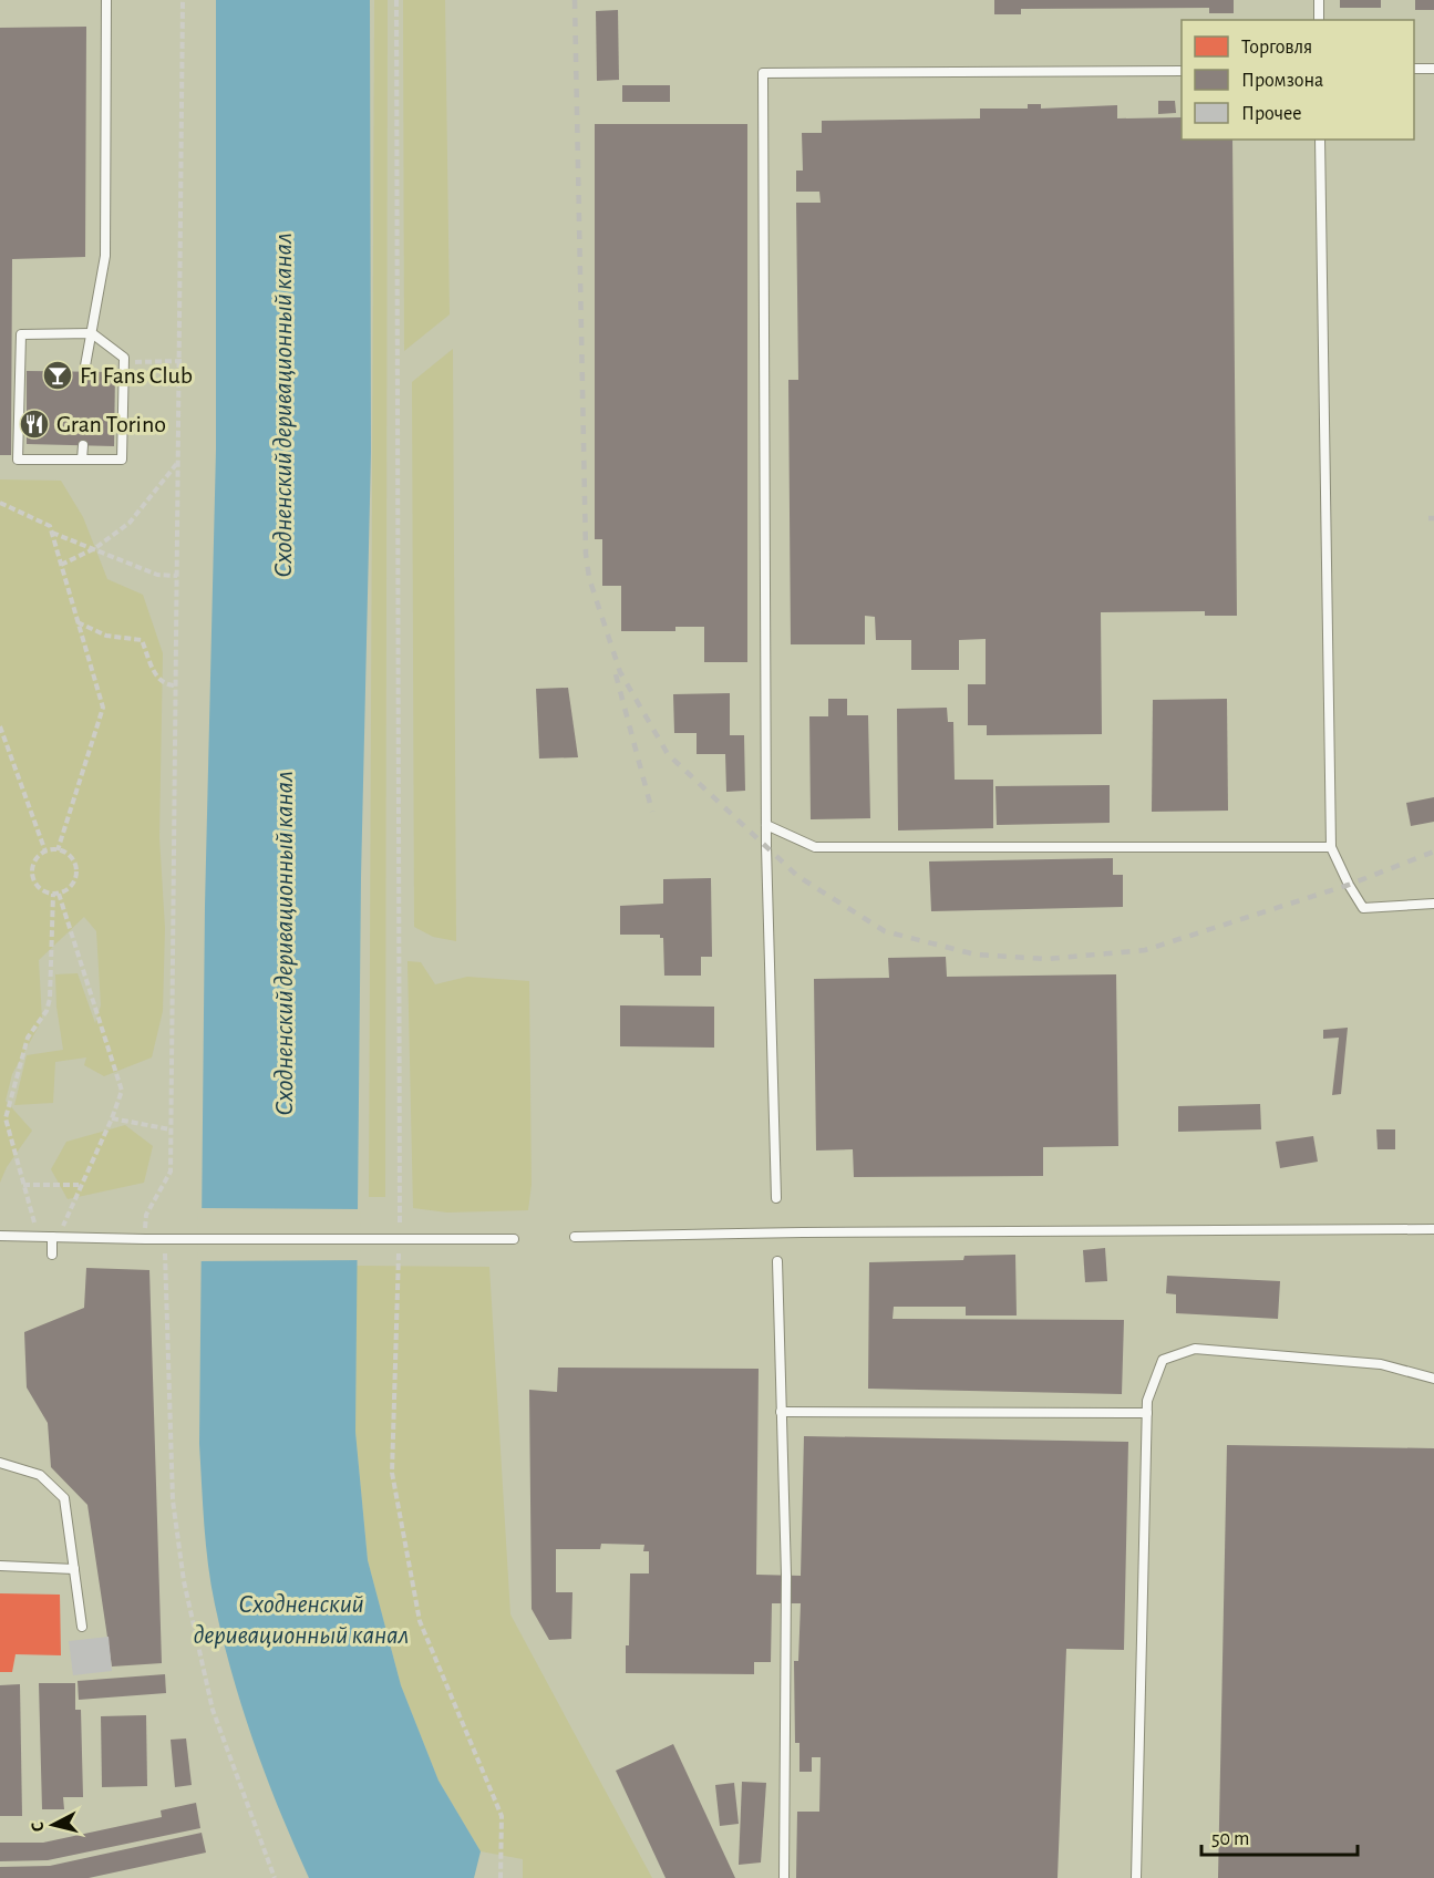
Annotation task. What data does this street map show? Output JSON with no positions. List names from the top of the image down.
{
  "water": ["Сходненский деривационный канал"],
  "places": {
    "bar": ["F1 Fans Club"],
    "restaurant": ["Gran Torino"]
  },
  "legend": ["Торговля", "Промзона", "Прочее"],
  "scale_bar": "50 m",
  "north": "left"
}
